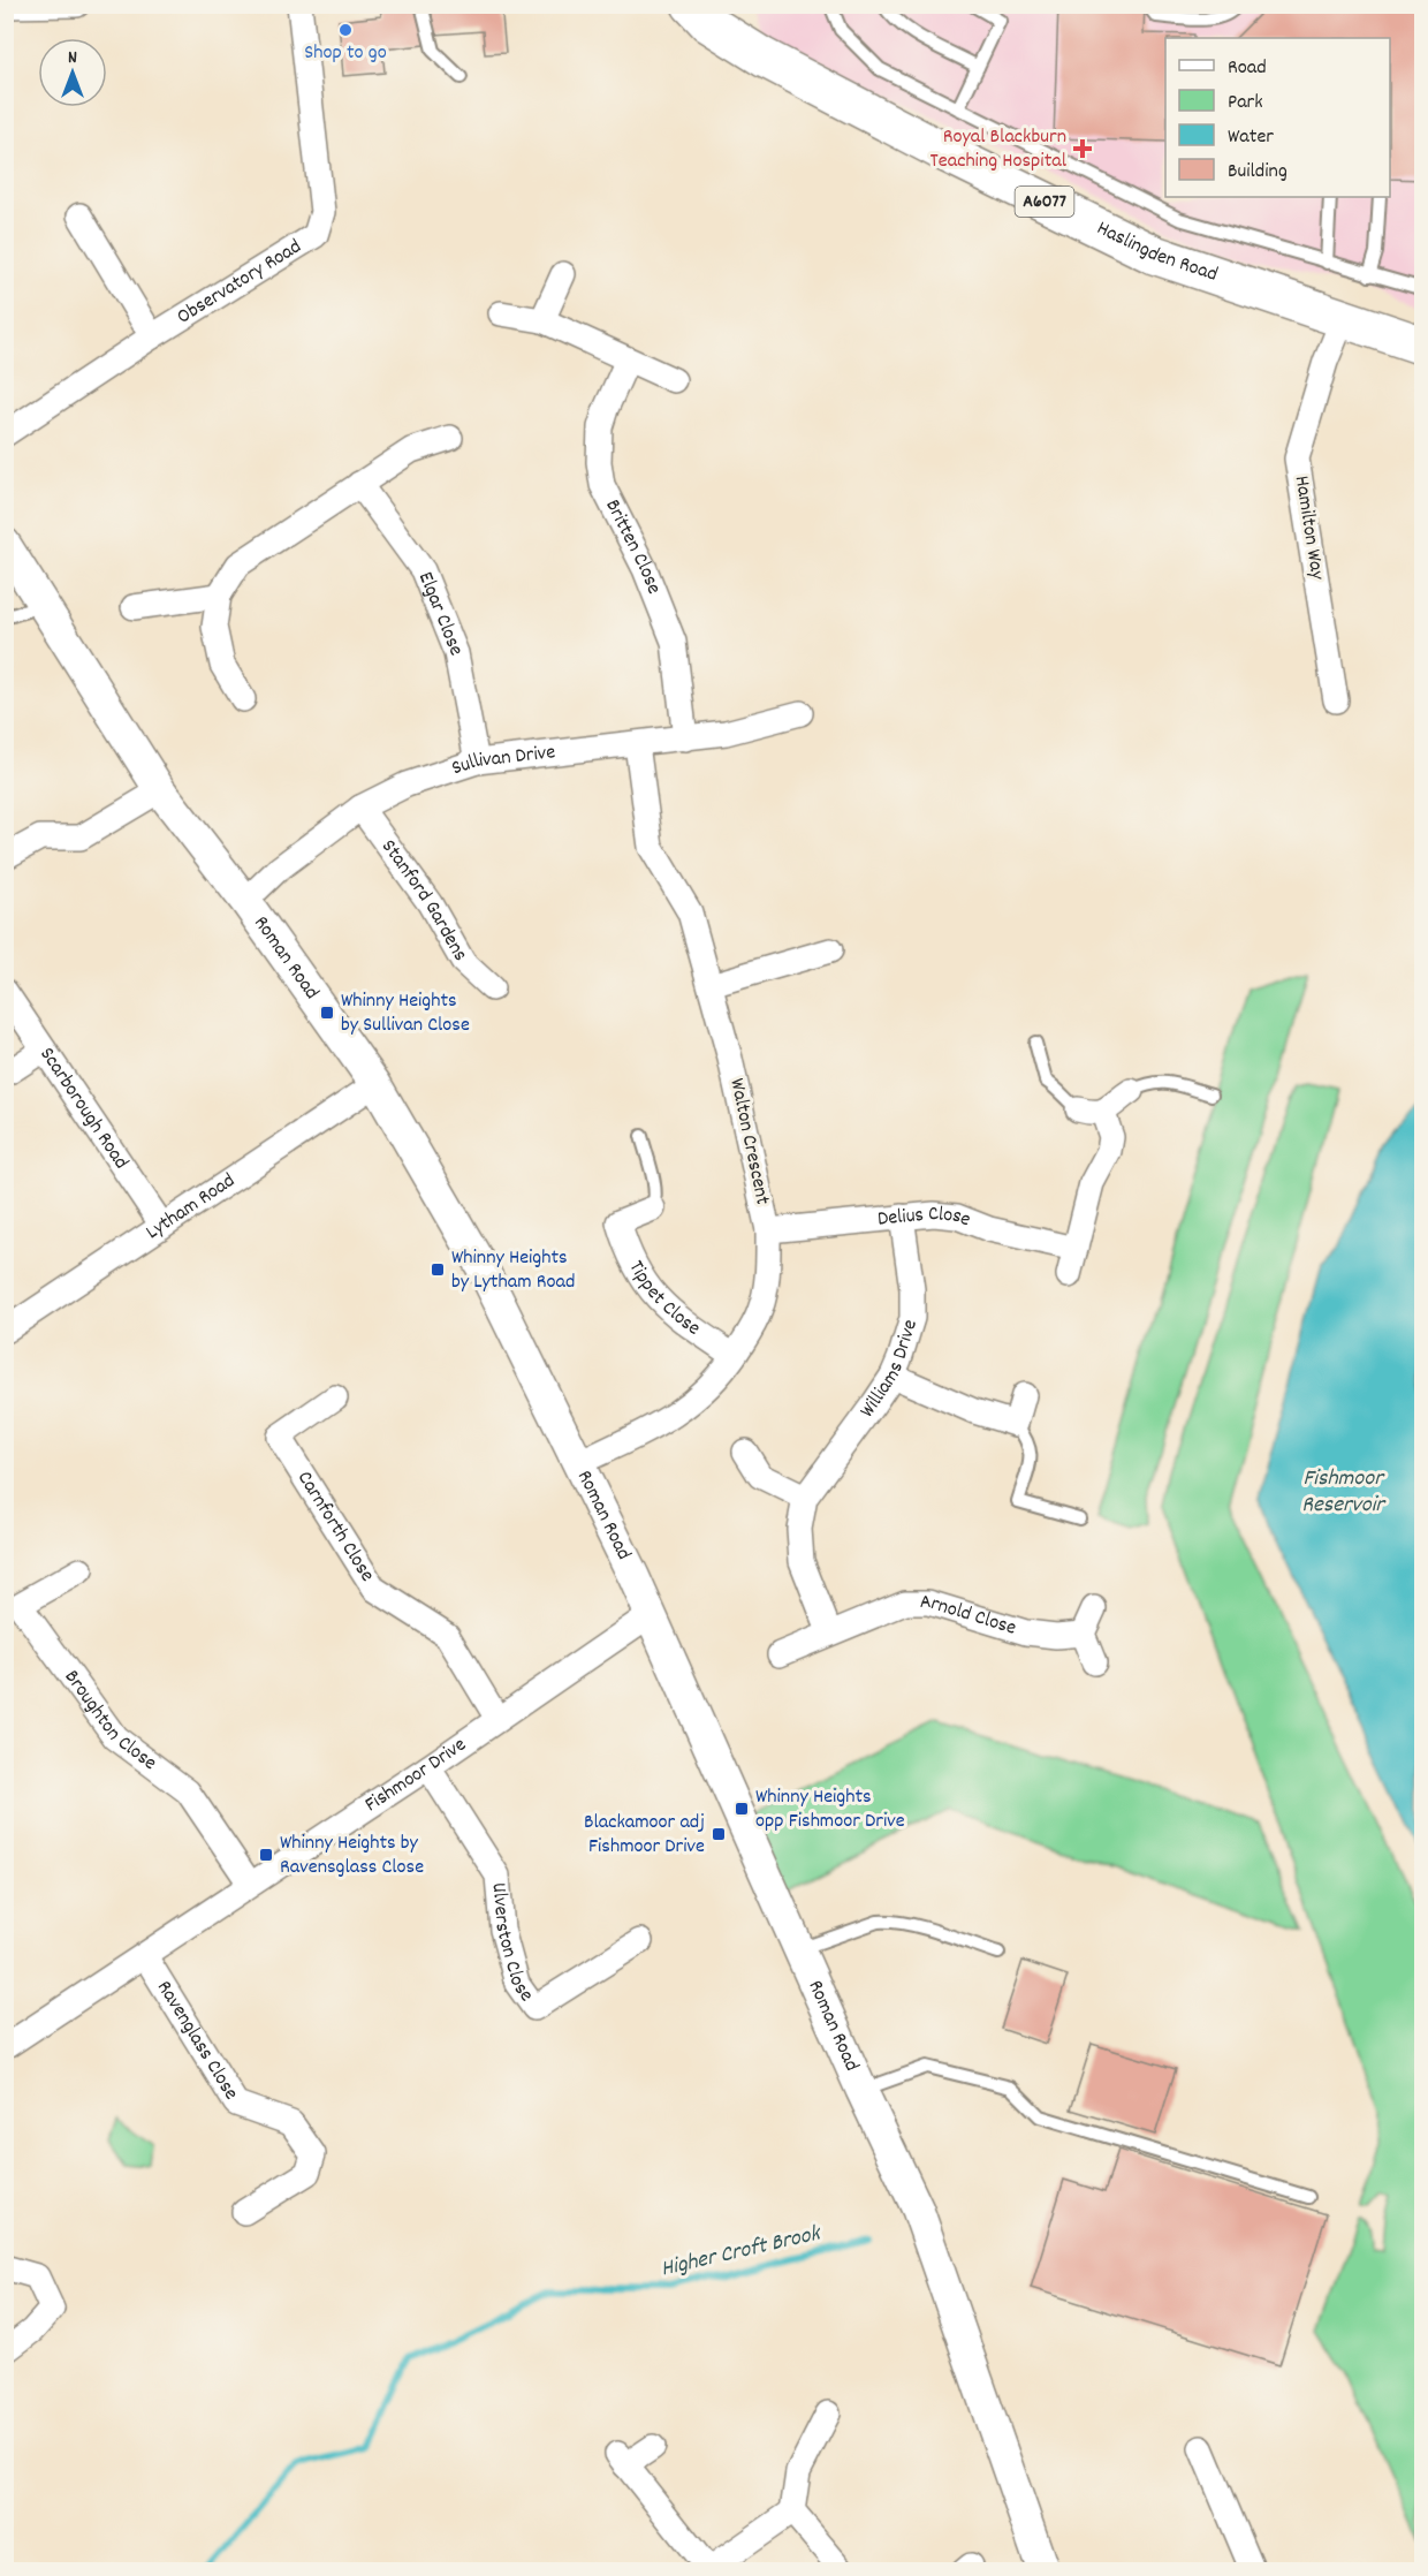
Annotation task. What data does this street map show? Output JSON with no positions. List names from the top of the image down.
{
  "streets": {
    "highway": ["A6077", "Haslingden Road"],
    "street": [
      "Observatory Road",
      "Hamilton Way",
      "Britten Close",
      "Elgar Close",
      "Sullivan Drive",
      "Stanford Gardens",
      "Roman Road",
      "Scarborough Road",
      "Walton Crescent",
      "Lytham Road",
      "Delius Close",
      "Tippet Close",
      "Williams Drive",
      "Carnforth Close",
      "Arnold Close",
      "Broughton Close",
      "Fishmoor Drive",
      "Ulverston Close",
      "Ravenglass Close"
    ]
  },
  "crossings": [
    ["Haslingden Road", "Hamilton Way"],
    ["Britten Close", "Sullivan Drive"],
    ["Elgar Close", "Sullivan Drive"],
    ["Sullivan Drive", "Stanford Gardens"],
    ["Sullivan Drive", "Roman Road"],
    ["Sullivan Drive", "Walton Crescent"],
    ["Roman Road", "Walton Crescent"],
    ["Roman Road", "Lytham Road"],
    ["Roman Road", "Fishmoor Drive"],
    ["Scarborough Road", "Lytham Road"],
    ["Walton Crescent", "Delius Close"],
    ["Walton Crescent", "Tippet Close"],
    ["Delius Close", "Williams Drive"],
    ["Williams Drive", "Arnold Close"],
    ["Carnforth Close", "Fishmoor Drive"],
    ["Broughton Close", "Fishmoor Drive"],
    ["Fishmoor Drive", "Ulverston Close"],
    ["Fishmoor Drive", "Ravenglass Close"]
  ],
  "water": ["Fishmoor Reservoir", "Higher Croft Brook"],
  "places": {
    "other": ["Shop to go"],
    "health": ["Royal Blackburn Teaching Hospital"],
    "transit": [
      "Whinny Heights by Sullivan Close",
      "Whinny Heights by Lytham Road",
      "Whinny Heights opp Fishmoor Drive",
      "Blackamoor adj Fishmoor Drive",
      "Whinny Heights by Ravensglass Close"
    ]
  },
  "legend": [
    "Road",
    "Park",
    "Water",
    "Building"
  ],
  "north": "top"
}
